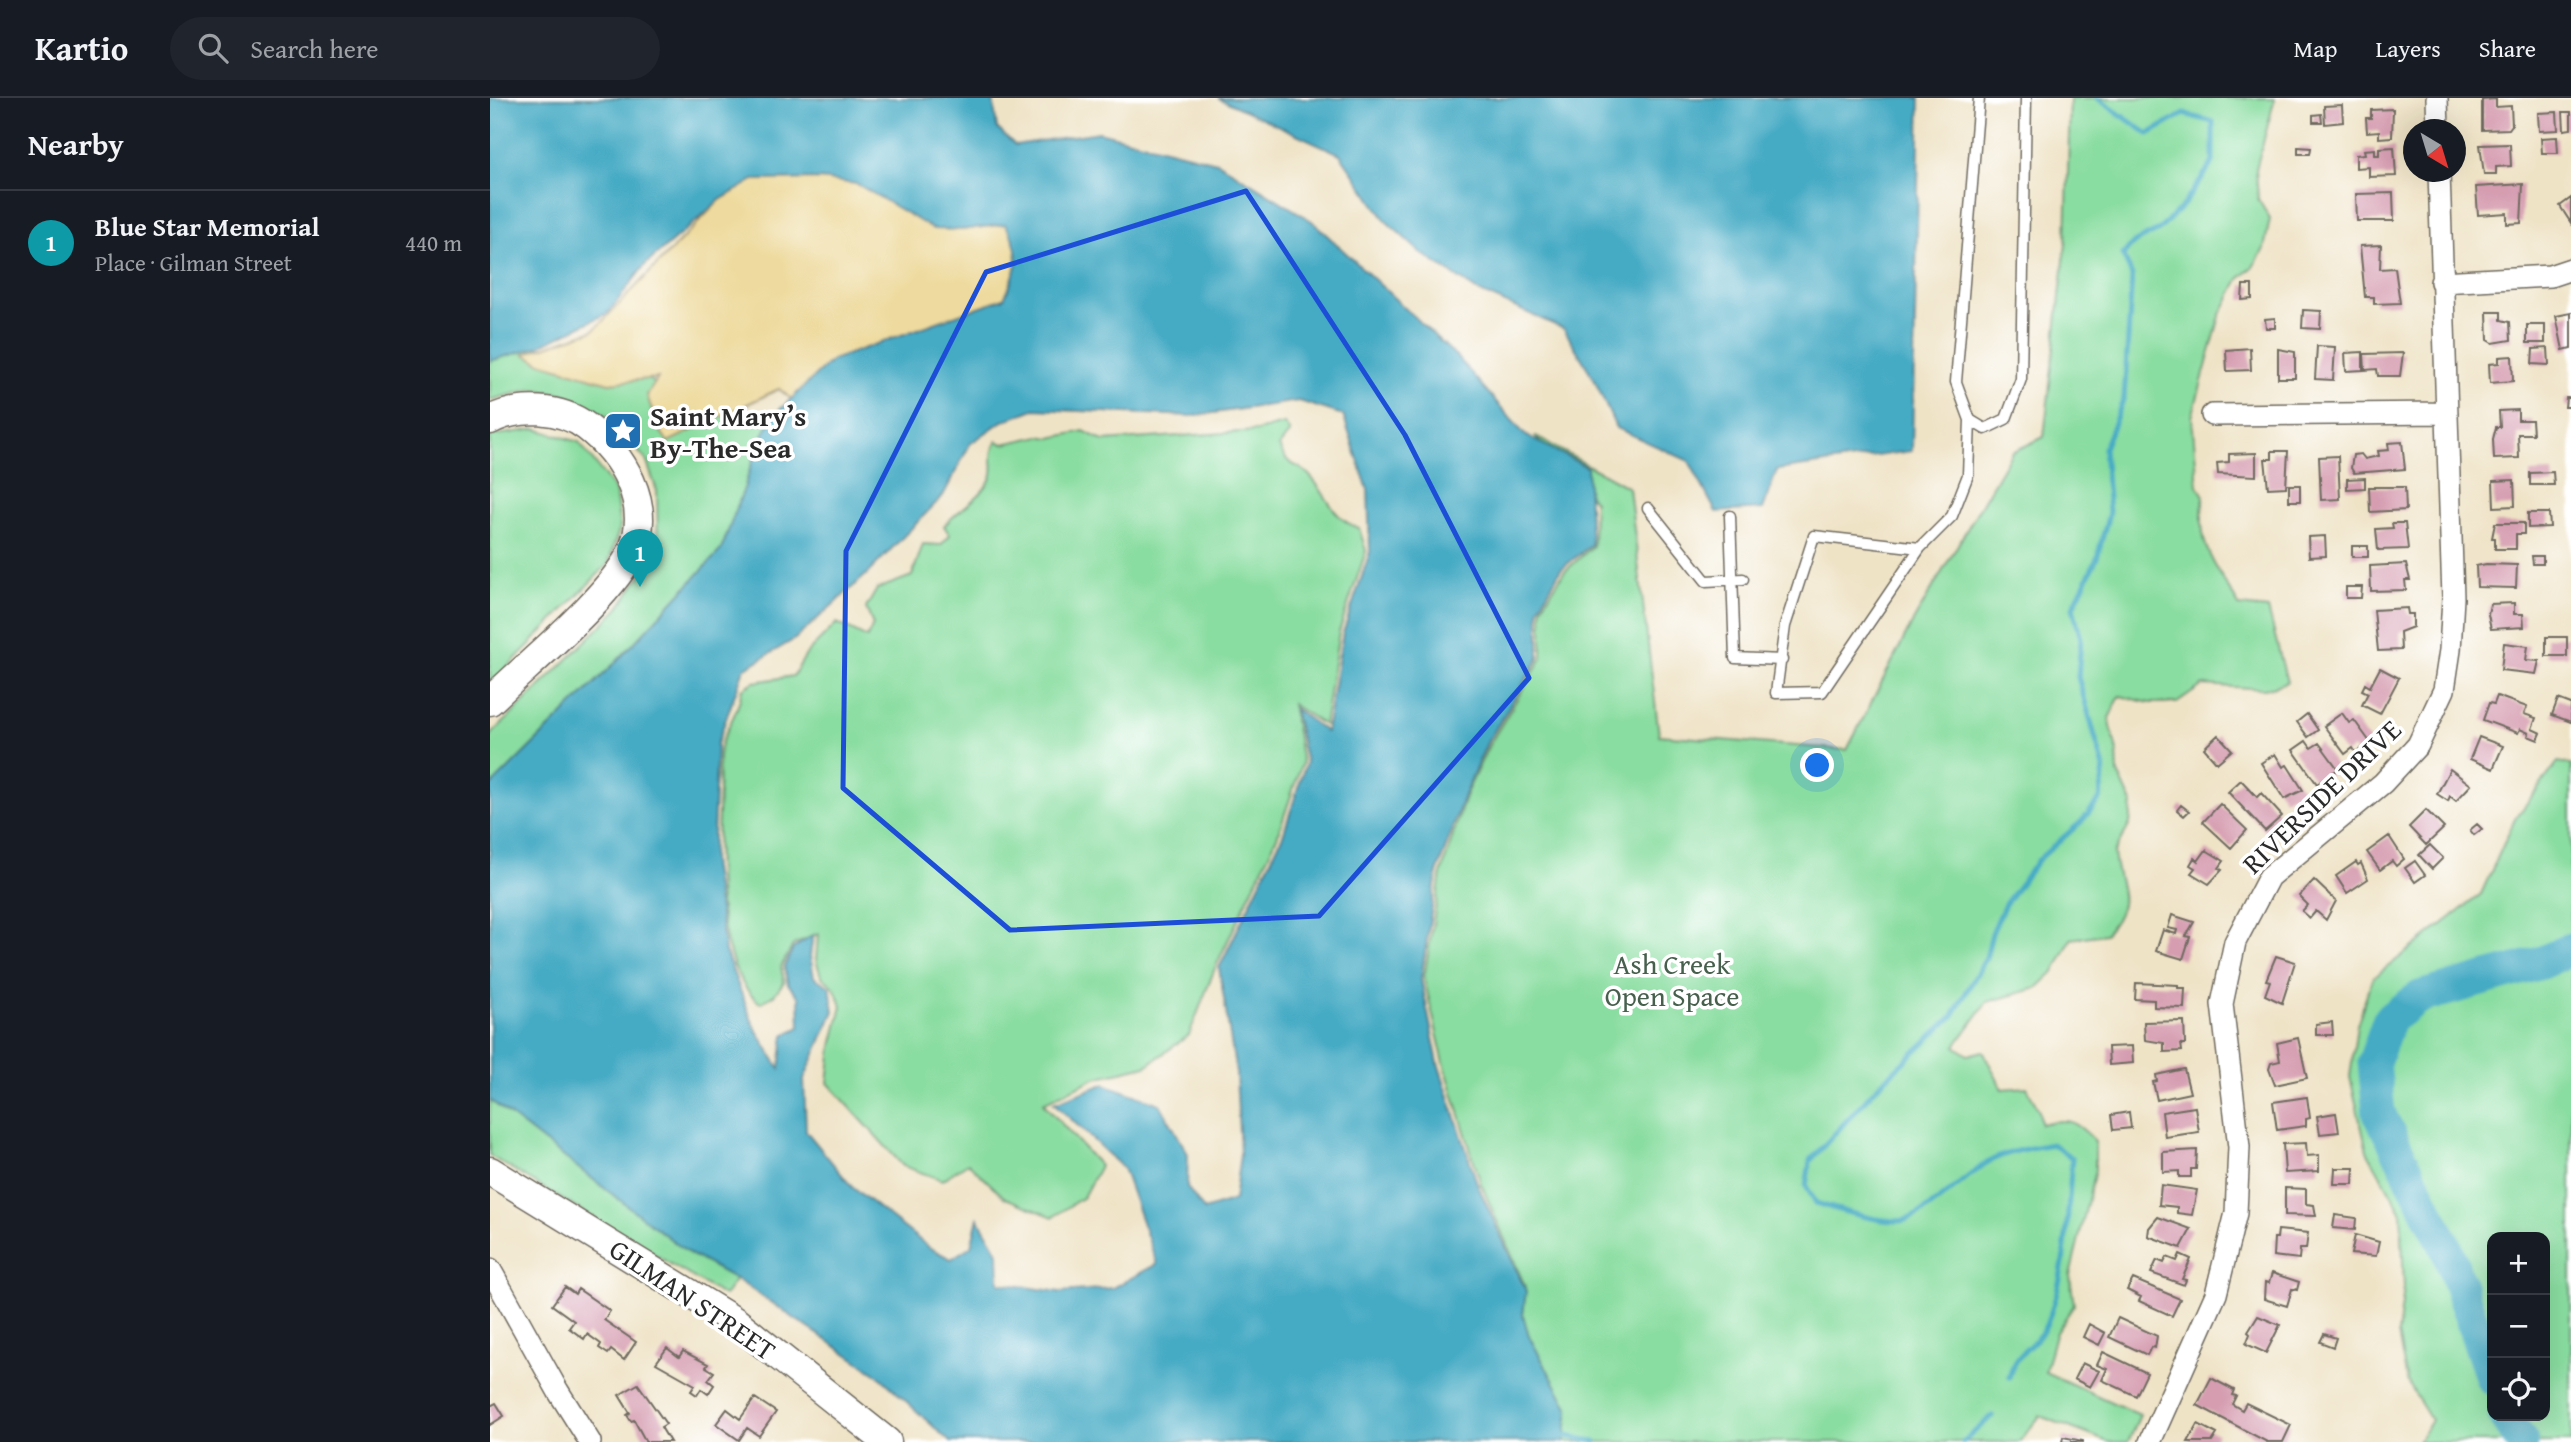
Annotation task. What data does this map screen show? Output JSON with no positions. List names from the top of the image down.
{
  "streets": {
    "street": ["RIVERSIDE DRIVE", "GILMAN STREET"]
  },
  "parks": ["Ash Creek Open Space"],
  "places": {
    "place": ["Saint Mary’s By-The-Sea"]
  },
  "north": "bottom right",
  "page": {
    "header": "Kartio",
    "search": "Search here",
    "nav": ["Map", "Layers", "Share"],
    "heading": "Nearby",
    "list": [
      {
        "mark": "1",
        "name": "Blue Star Memorial",
        "note": "Place · Gilman Street",
        "value": "440 m"
      }
    ],
    "pins": "1",
    "map_buttons": ["+", "−"]
  }
}
